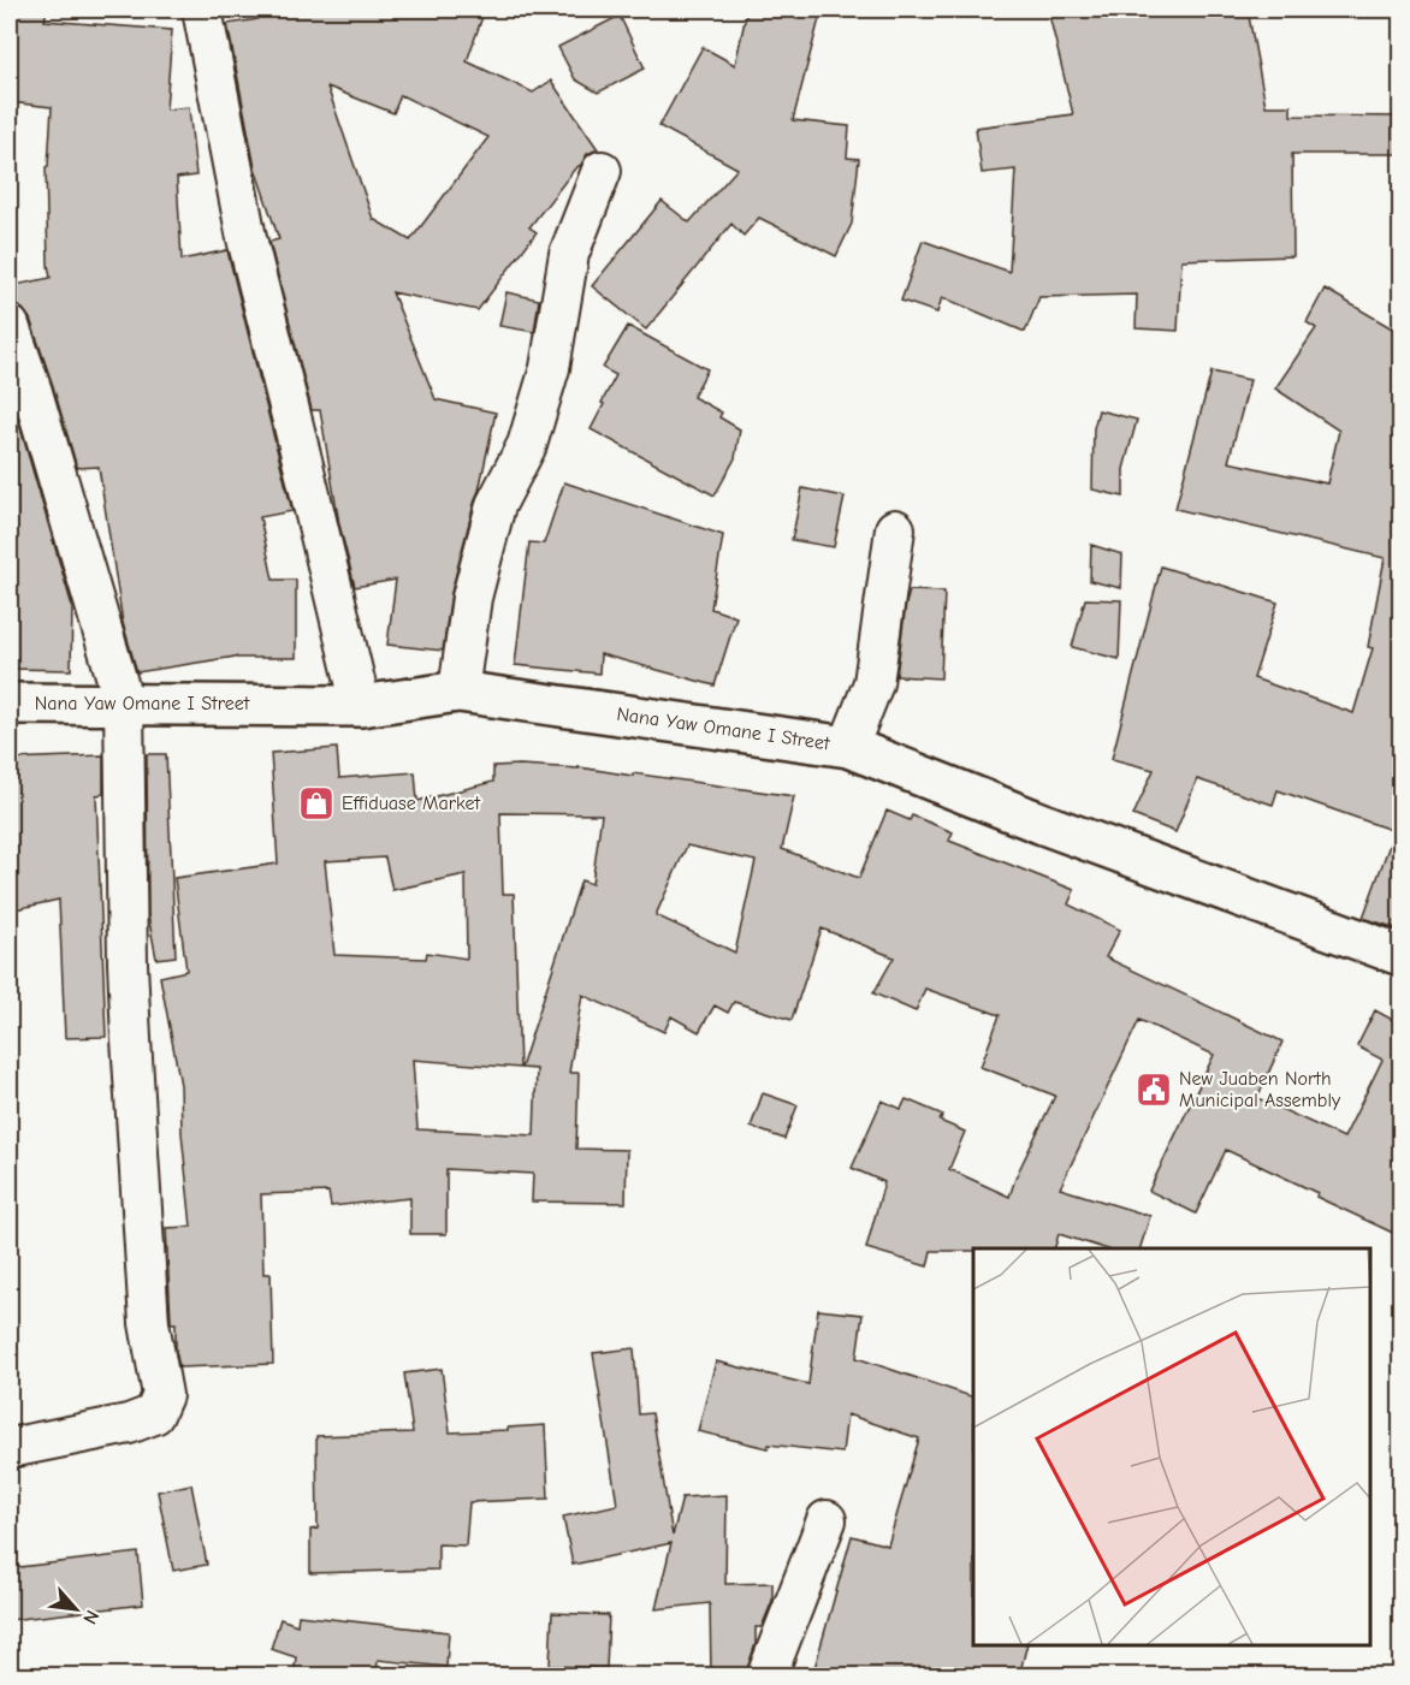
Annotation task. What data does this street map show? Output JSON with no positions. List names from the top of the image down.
{
  "streets": {
    "main road": ["Nana Yaw Omane I Street"]
  },
  "places": {
    "shop": ["Effiduase Market"],
    "public building": ["New Juaben North Municipal Assembly"]
  },
  "north": "bottom right"
}
